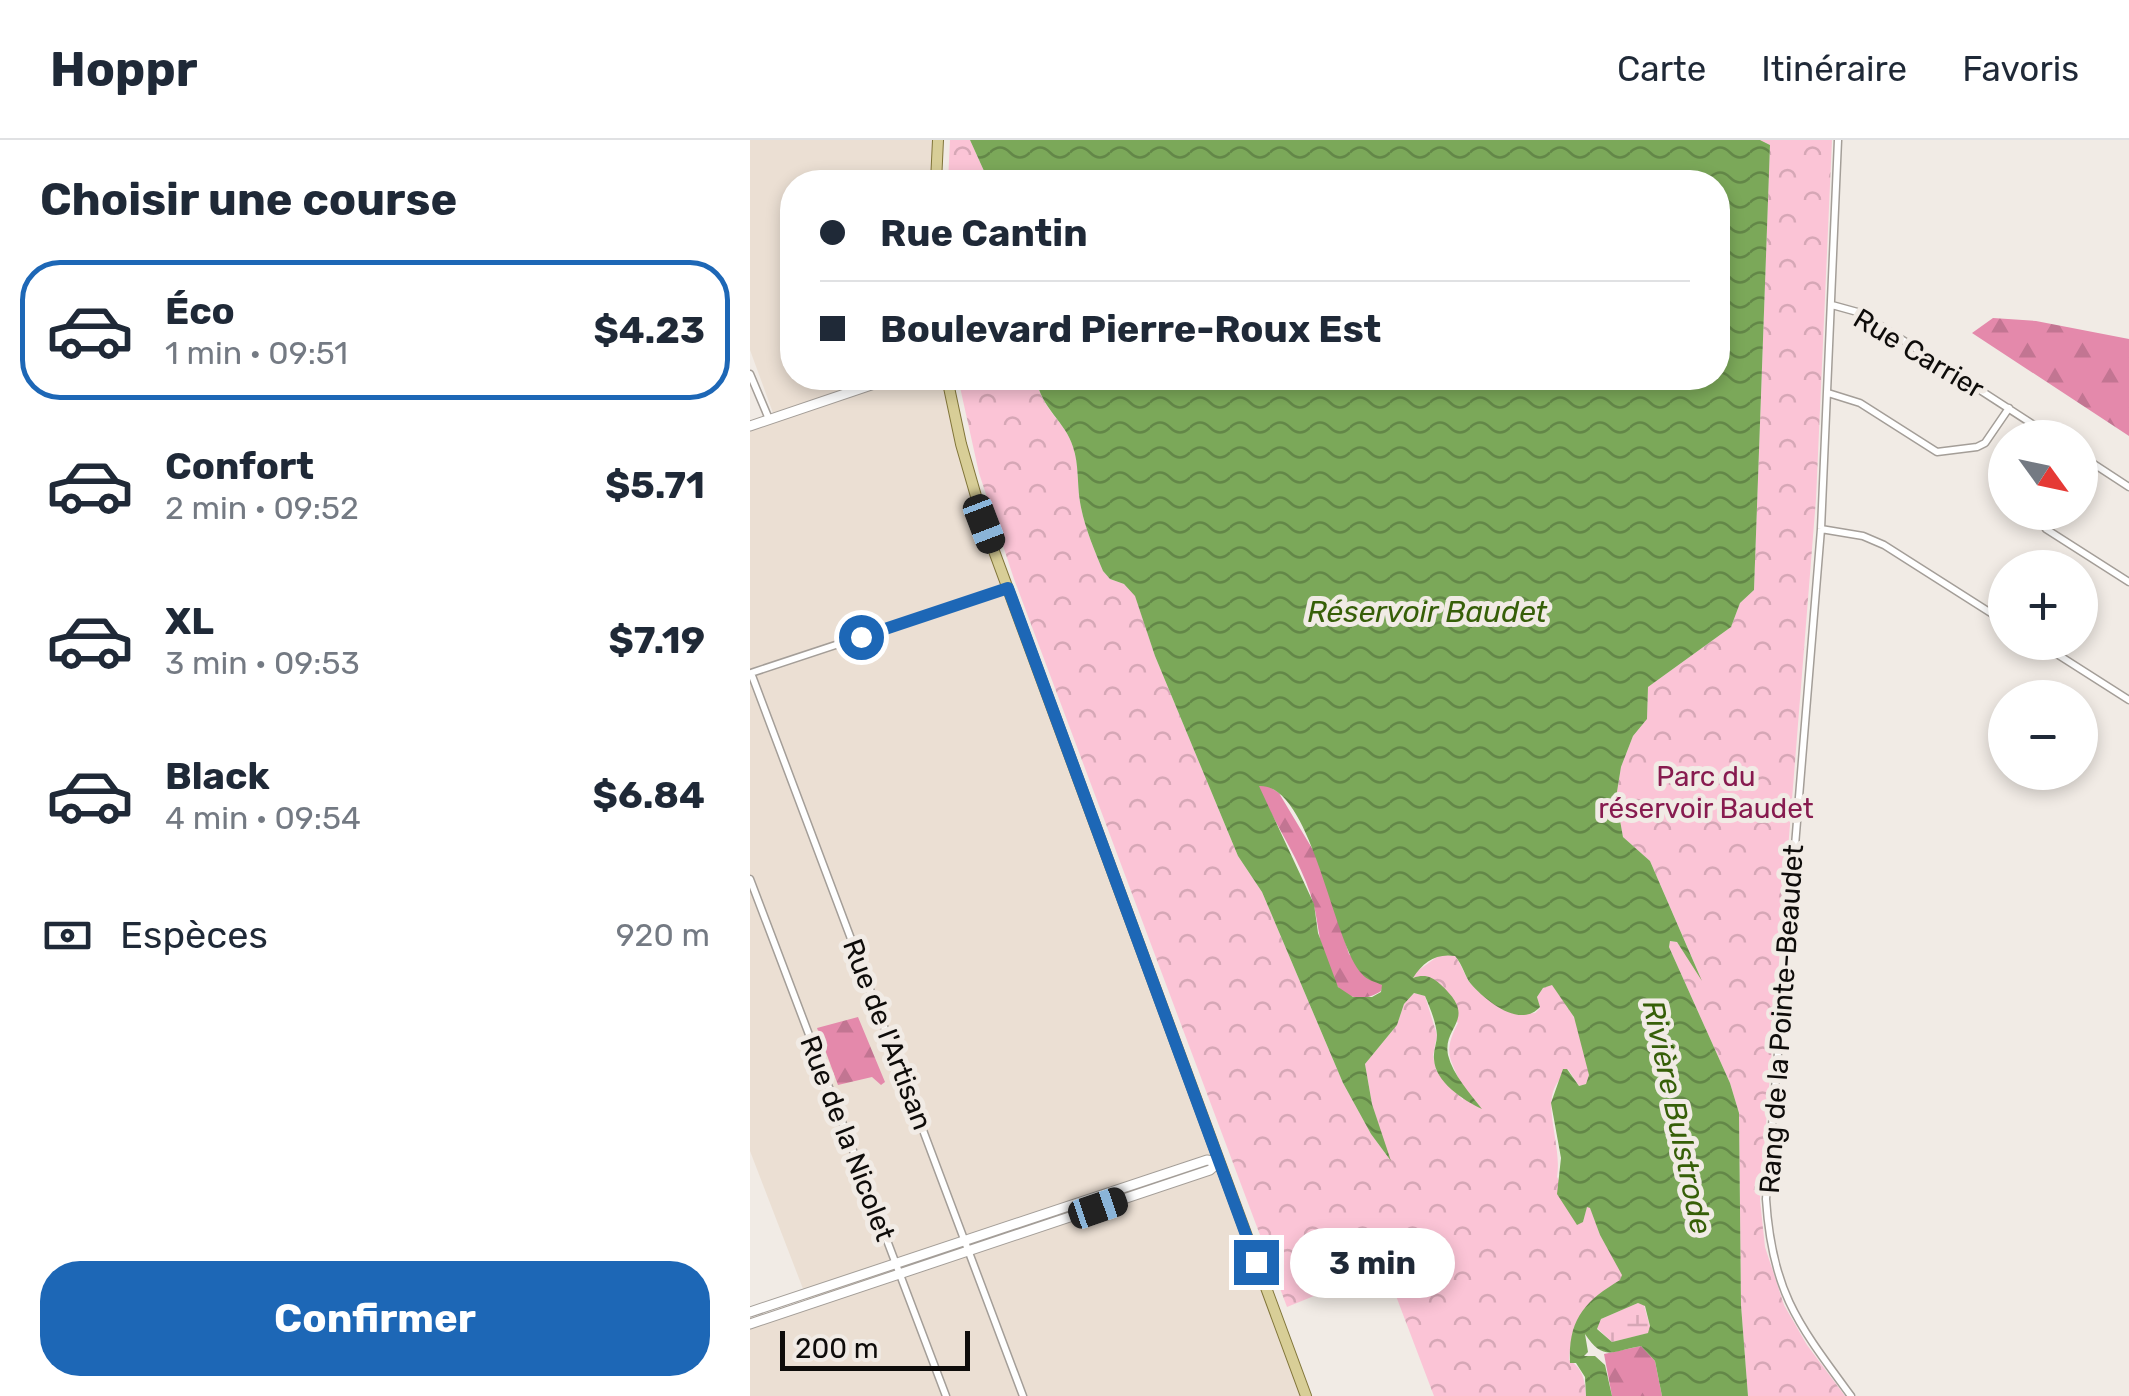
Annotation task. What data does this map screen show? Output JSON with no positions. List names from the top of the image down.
{
  "streets": {
    "street": [
      "Rue Carrier",
      "Rang de la Pointe-Beaudet",
      "Rue de l'Artisan",
      "Rue de la Nicolet"
    ]
  },
  "crossings": [
    ["Rue Carrier", "Rang de la Pointe-Beaudet"]
  ],
  "water": ["Réservoir Baudet", "Rivière Bulstrode"],
  "parks": ["Parc du réservoir Baudet"],
  "scale_bar": "200 m",
  "north": "bottom right",
  "page": {
    "header": "Hoppr",
    "nav": ["Carte", "Itinéraire", "Favoris"],
    "heading": "Choisir une course",
    "banner": ["Rue Cantin", "Boulevard Pierre-Roux Est"],
    "list": [
      {
        "name": "Éco",
        "note": "1 min · 09:51",
        "value": "$4.23"
      },
      {
        "name": "Confort",
        "note": "2 min · 09:52",
        "value": "$5.71"
      },
      {
        "name": "XL",
        "note": "3 min · 09:53",
        "value": "$7.19"
      },
      {
        "name": "Black",
        "note": "4 min · 09:54",
        "value": "$6.84"
      }
    ],
    "map_buttons": ["+", "−"],
    "pay": ["Espèces", "920 m"],
    "bubble": "3 min",
    "buttons": "Confirmer",
    "scale": "200 m"
  }
}
